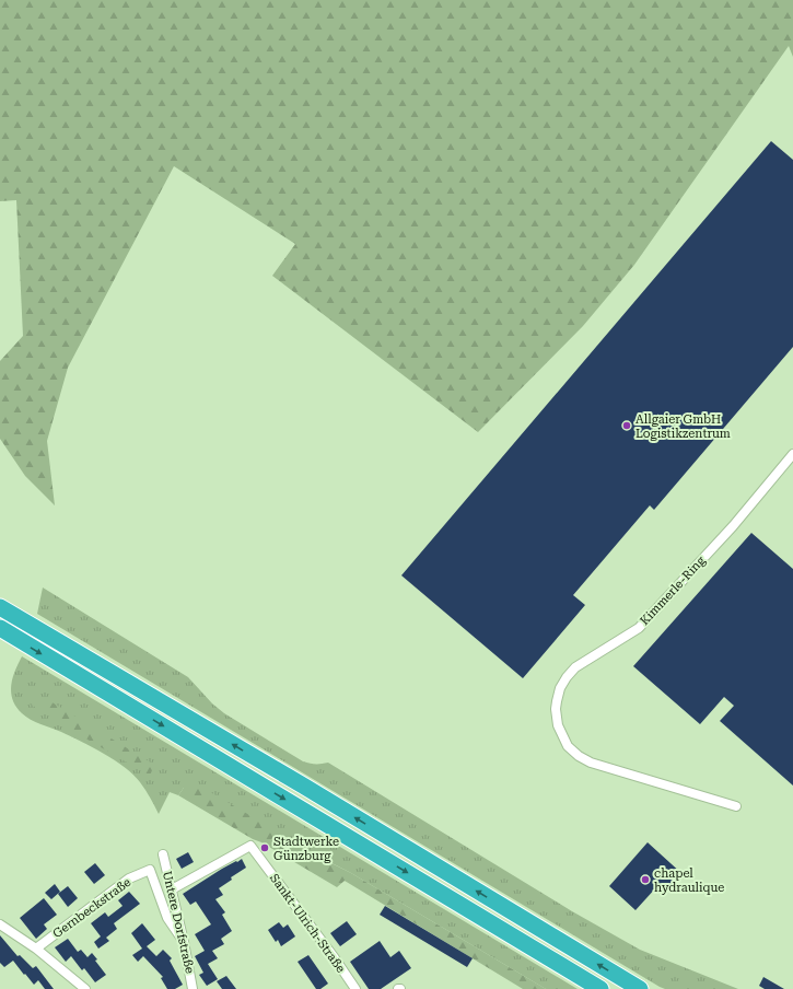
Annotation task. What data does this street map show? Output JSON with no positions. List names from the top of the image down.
{
  "streets": {
    "street": [
      "Kimmerle-Ring",
      "Gernbeckstraße",
      "Untere Dorfstraße",
      "Sankt-Ulrich-Straße"
    ]
  },
  "crossings": [
    ["Gernbeckstraße", "Untere Dorfstraße"],
    ["Untere Dorfstraße", "Sankt-Ulrich-Straße"]
  ],
  "places": ["Allgaier GmbH Logistikzentrum", "Stadtwerke Günzburg", "chapel hydraulique"]
}
